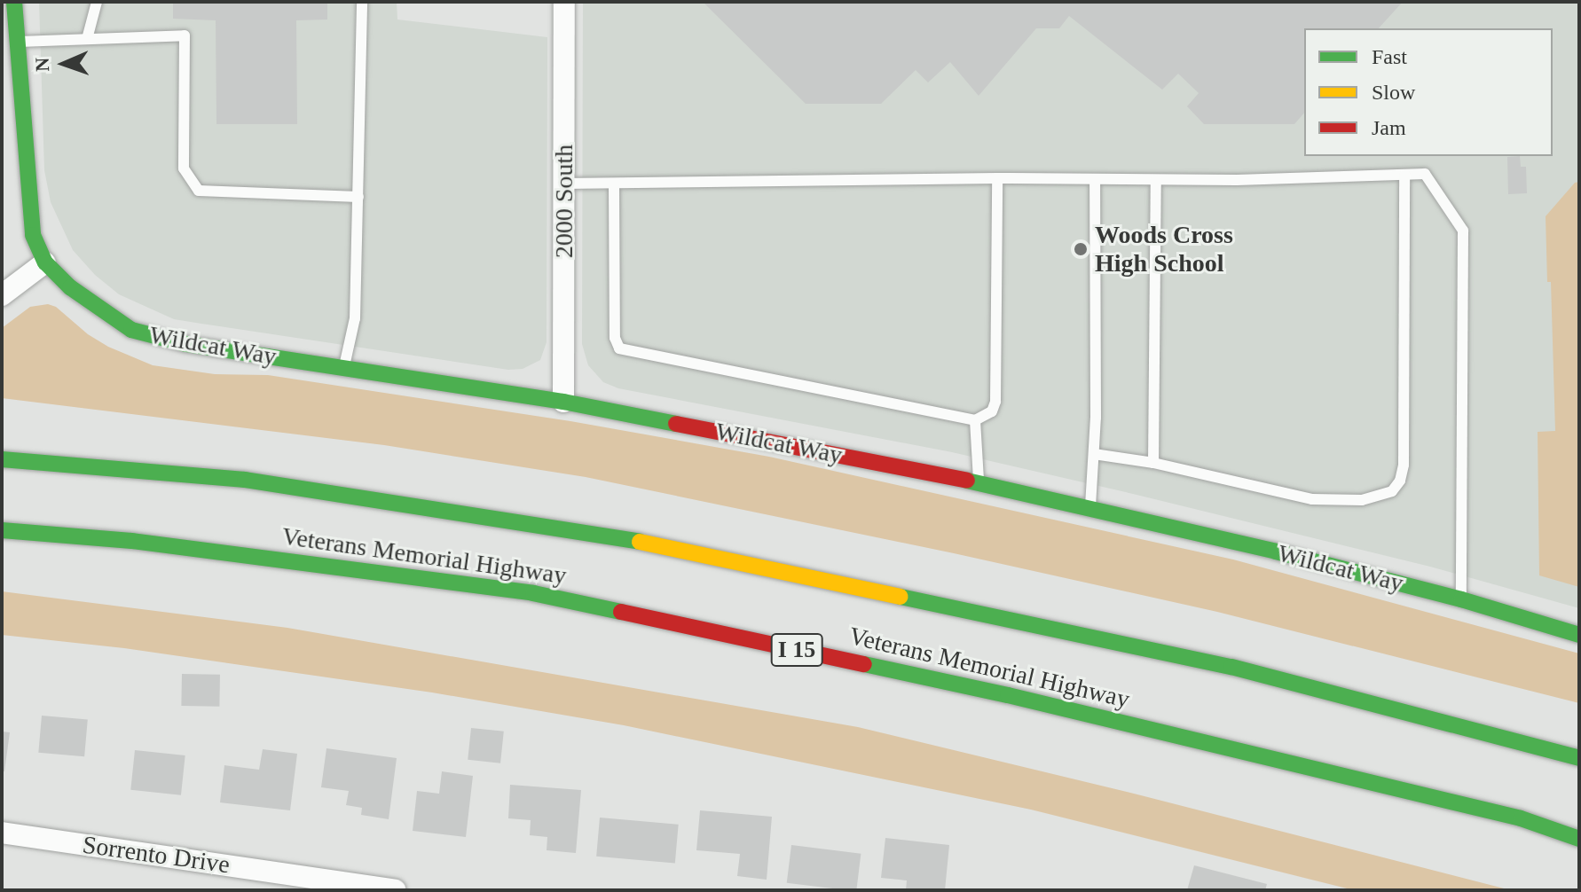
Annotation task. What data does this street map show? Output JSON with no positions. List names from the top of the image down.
{
  "streets": {
    "main road": ["Wildcat Way", "Veterans Memorial Highway", "I 15"],
    "street": ["2000 South", "Sorrento Drive"]
  },
  "crossings": [
    ["2000 South", "Wildcat Way"]
  ],
  "places": ["Woods Cross High School"],
  "legend": ["Fast", "Slow", "Jam"],
  "north": "left"
}
